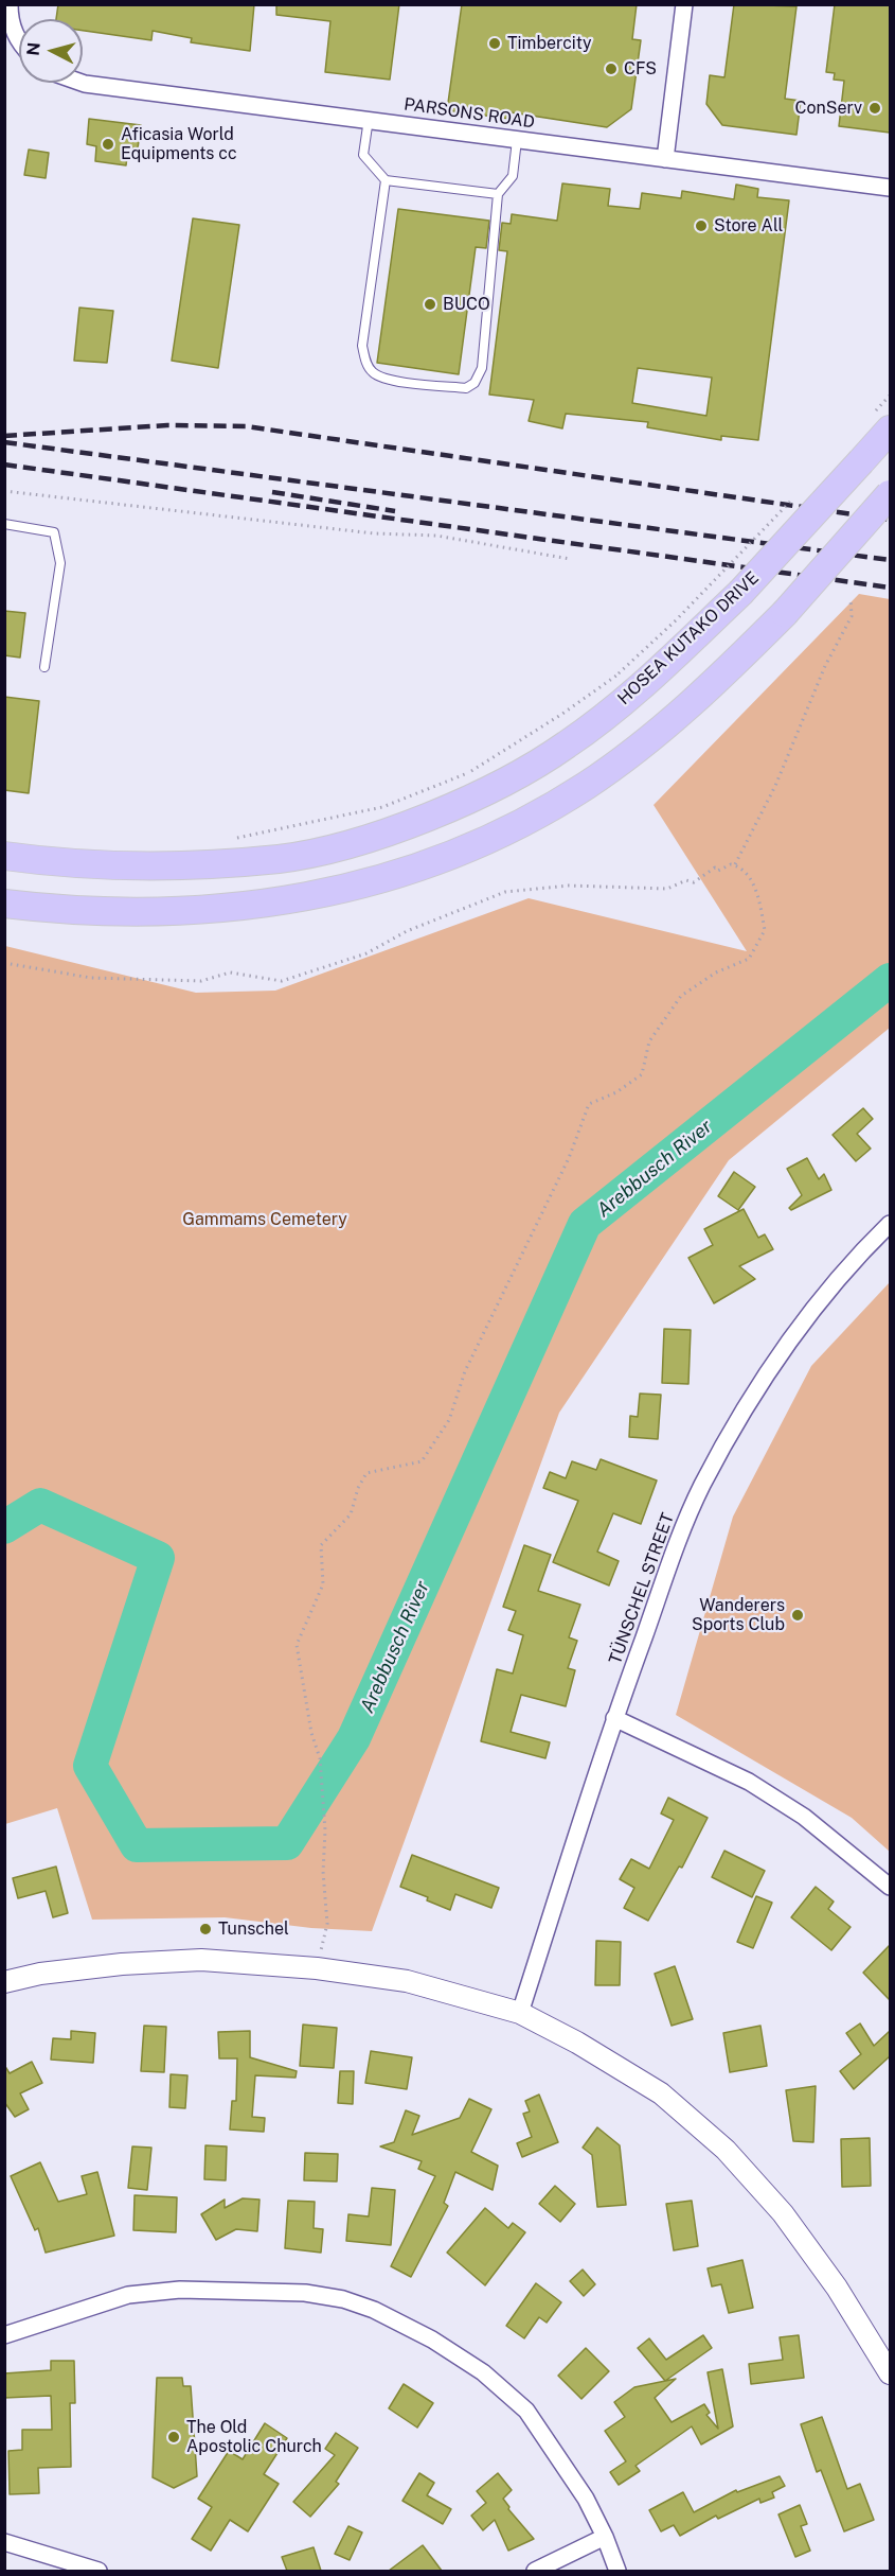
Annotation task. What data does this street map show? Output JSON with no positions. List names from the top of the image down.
{
  "streets": {
    "main road": ["HOSEA KUTAKO DRIVE"],
    "street": ["PARSONS ROAD", "TÜNSCHEL STREET"]
  },
  "water": ["Arebbusch River"],
  "parks": ["Gammams Cemetery"],
  "places": [
    "Timbercity",
    "CFS",
    "ConServ",
    "Aficasia World Equipments cc",
    "Store All",
    "BUCO",
    "Wanderers Sports Club",
    "Tunschel",
    "The Old Apostolic Church"
  ],
  "north": "left"
}
